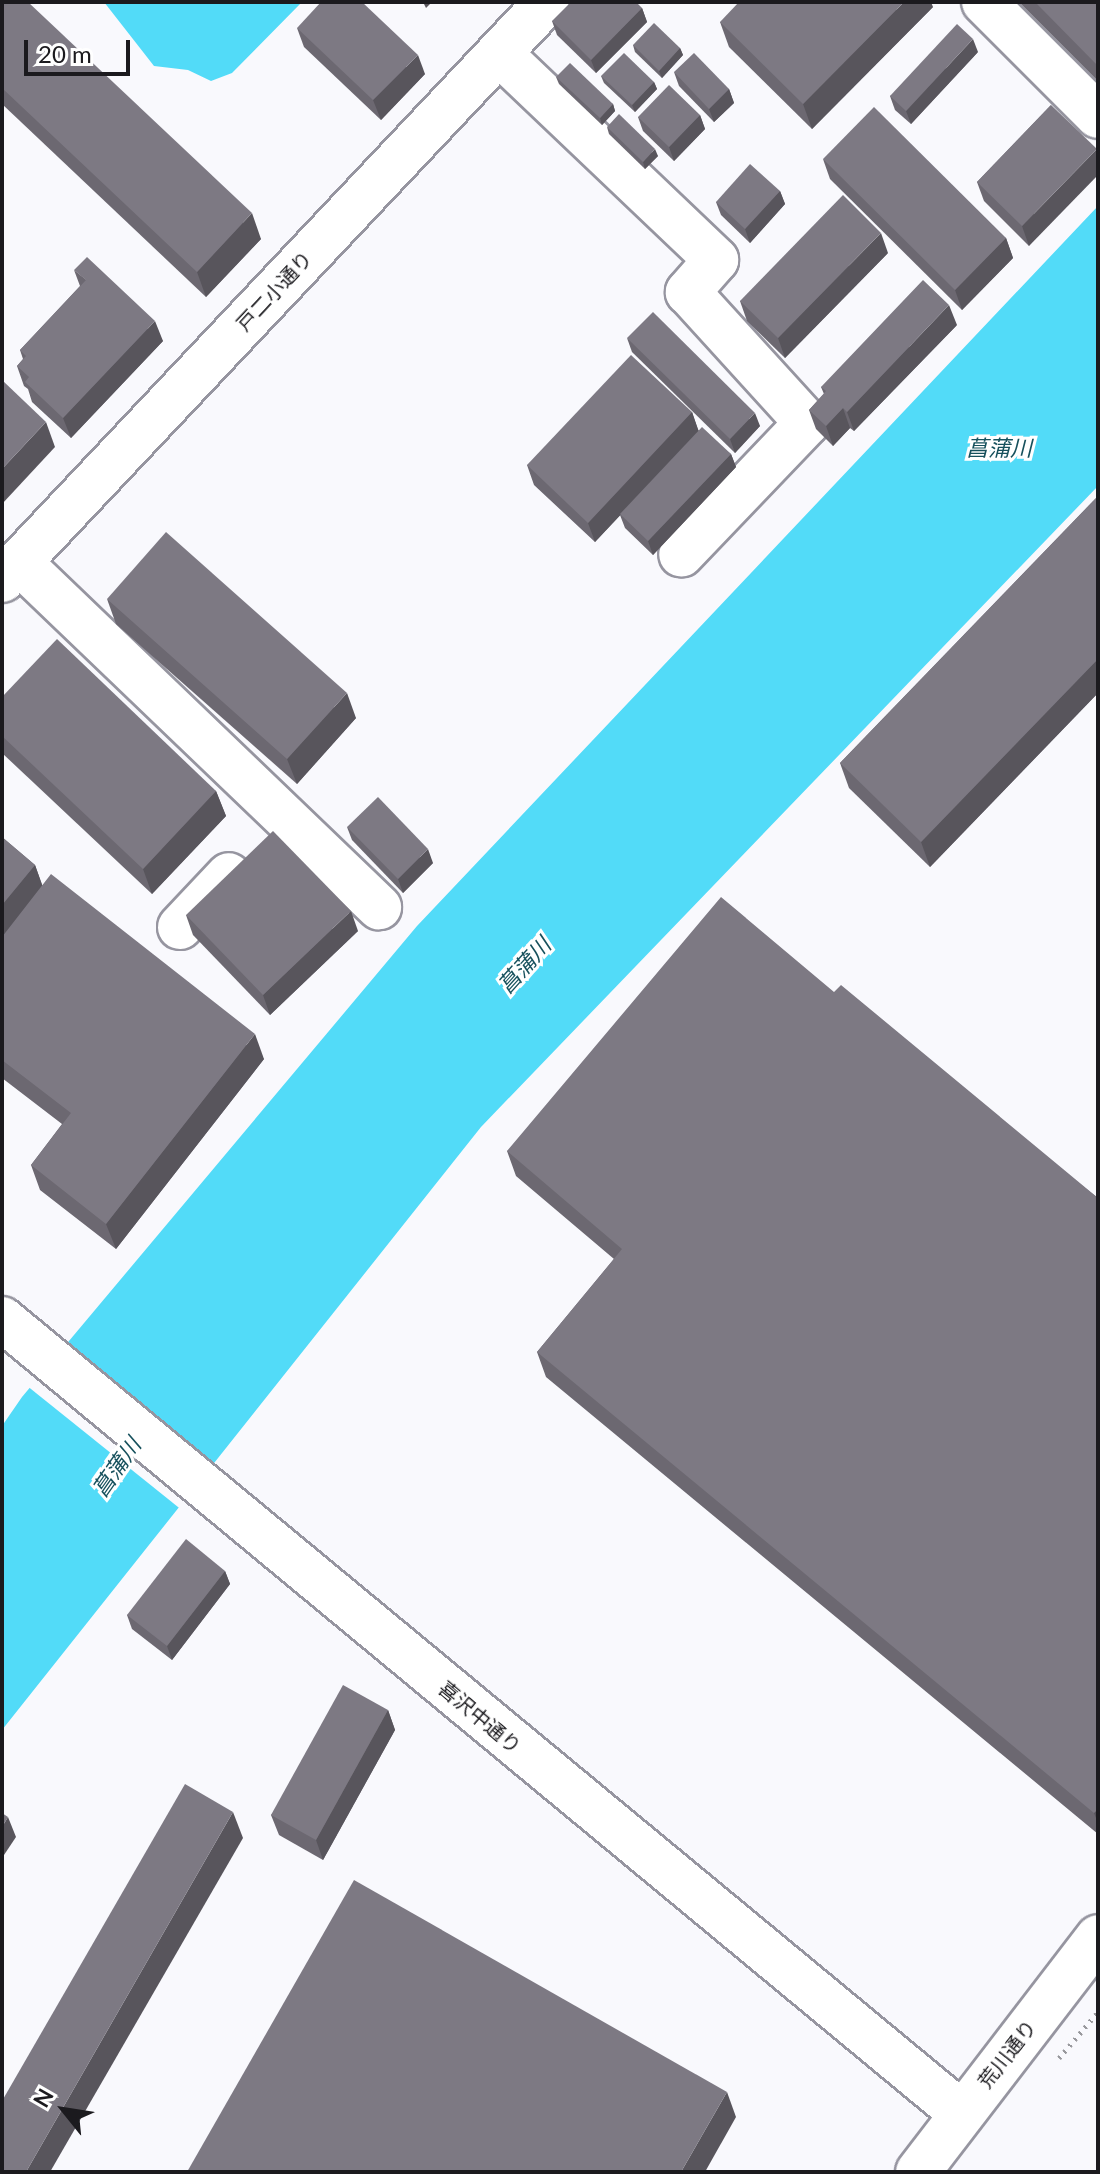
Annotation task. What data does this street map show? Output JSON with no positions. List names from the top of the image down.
{
  "streets": {
    "street": ["戸二小通り", "喜沢中通り", "荒川通り"]
  },
  "crossings": [
    ["喜沢中通り", "荒川通り"]
  ],
  "water": ["菖蒲川"],
  "scale_bar": "20 m",
  "north": "top left"
}
